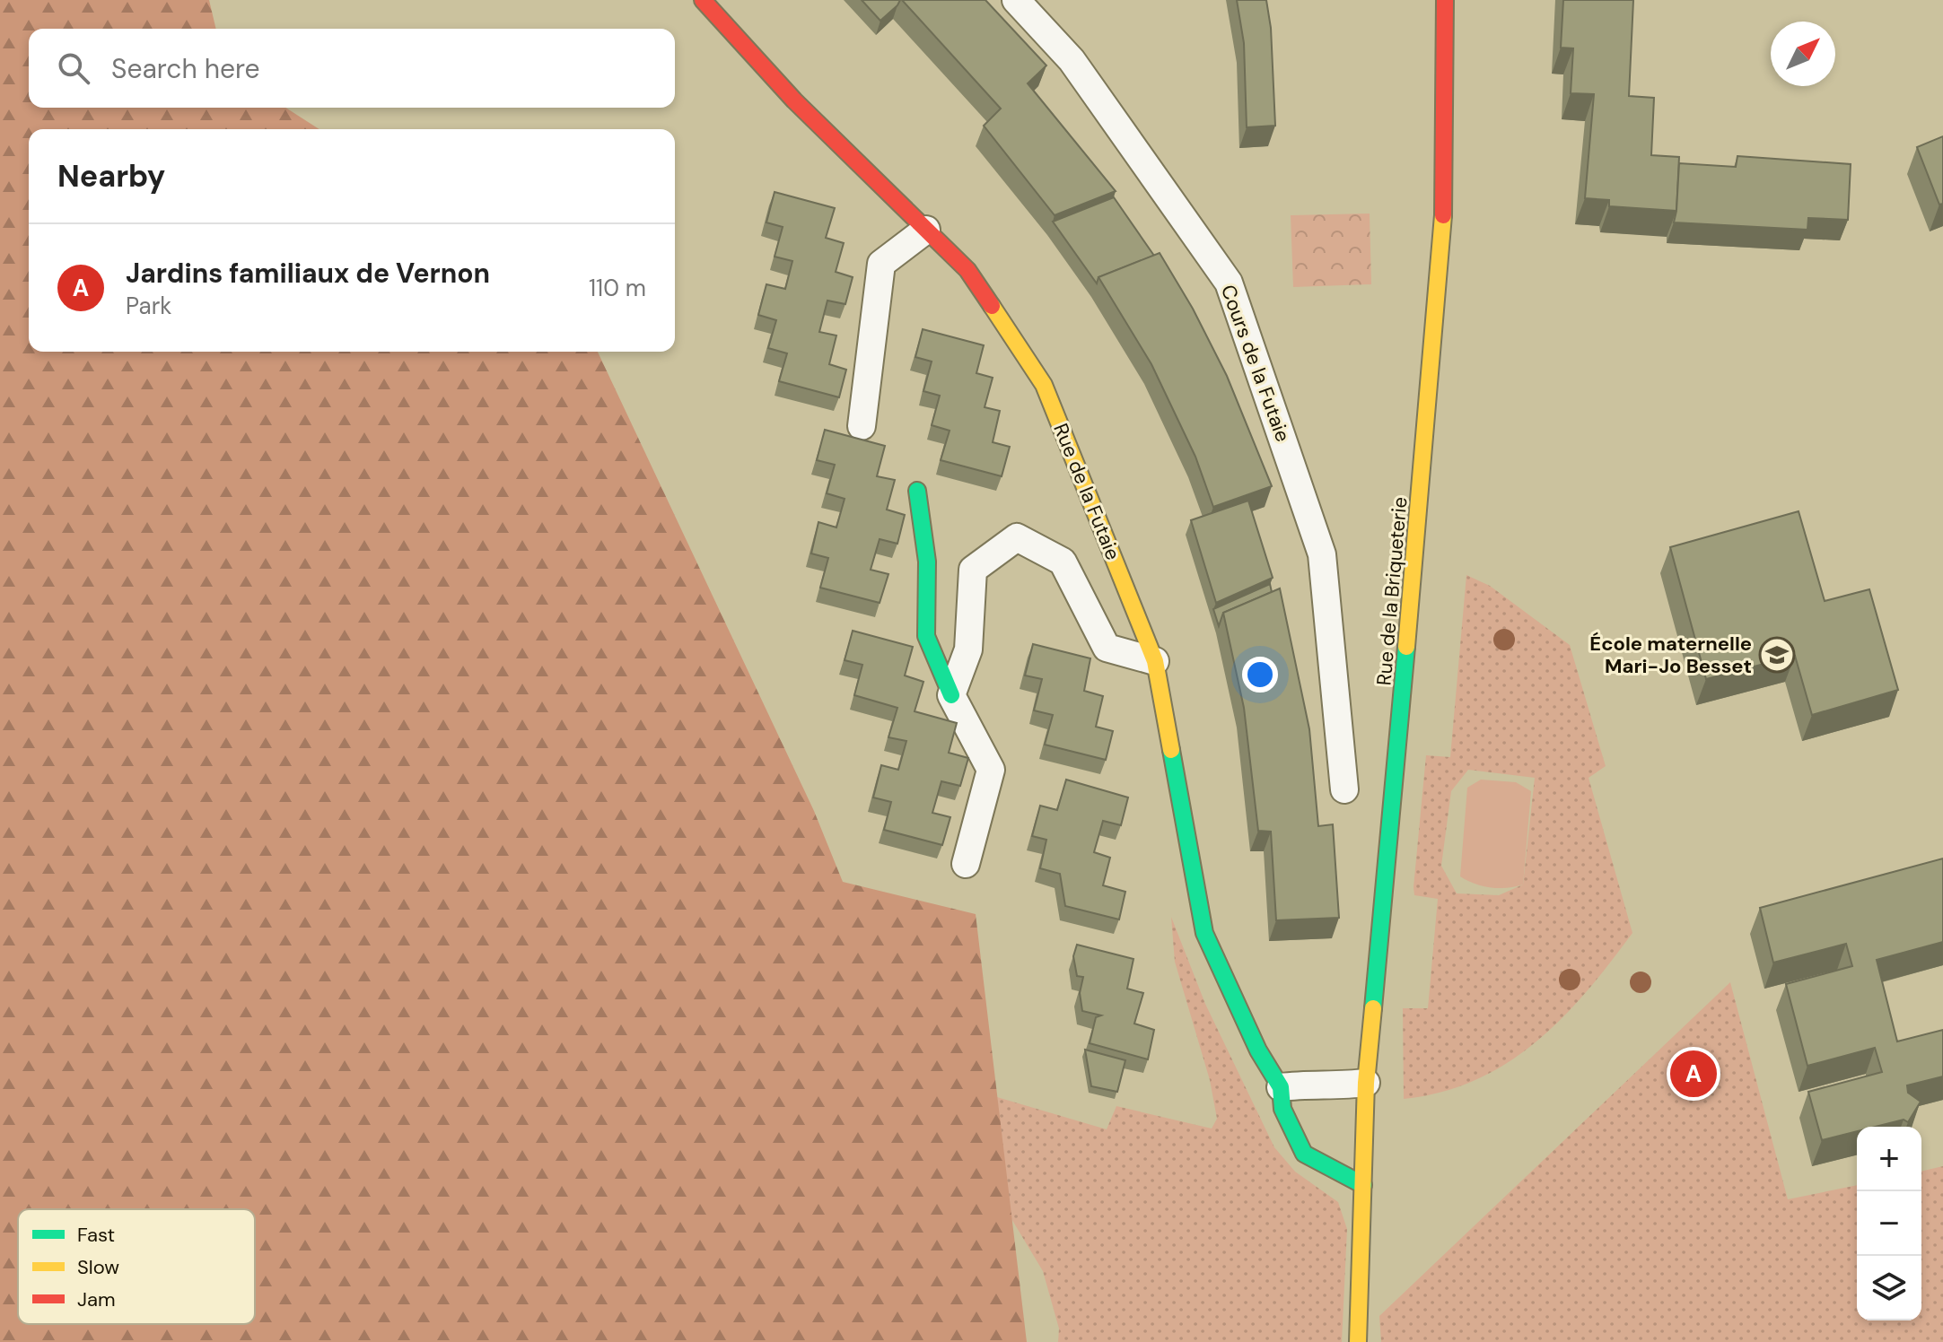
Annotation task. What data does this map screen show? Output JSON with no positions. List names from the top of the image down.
{
  "streets": {
    "street": ["Cours de la Futaie", "Rue de la Futaie", "Rue de la Briqueterie"]
  },
  "crossings": [
    ["Rue de la Futaie", "Rue de la Briqueterie"]
  ],
  "places": {
    "school or university": ["École maternelle Mari-Jo Besset"]
  },
  "legend": ["Fast", "Slow", "Jam"],
  "north": "top right",
  "page": {
    "search": "Search here",
    "heading": "Nearby",
    "list": [
      {
        "mark": "A",
        "name": "Jardins familiaux de Vernon",
        "note": "Park",
        "value": "110 m"
      }
    ],
    "pins": "A",
    "map_buttons": ["+", "−"]
  }
}
